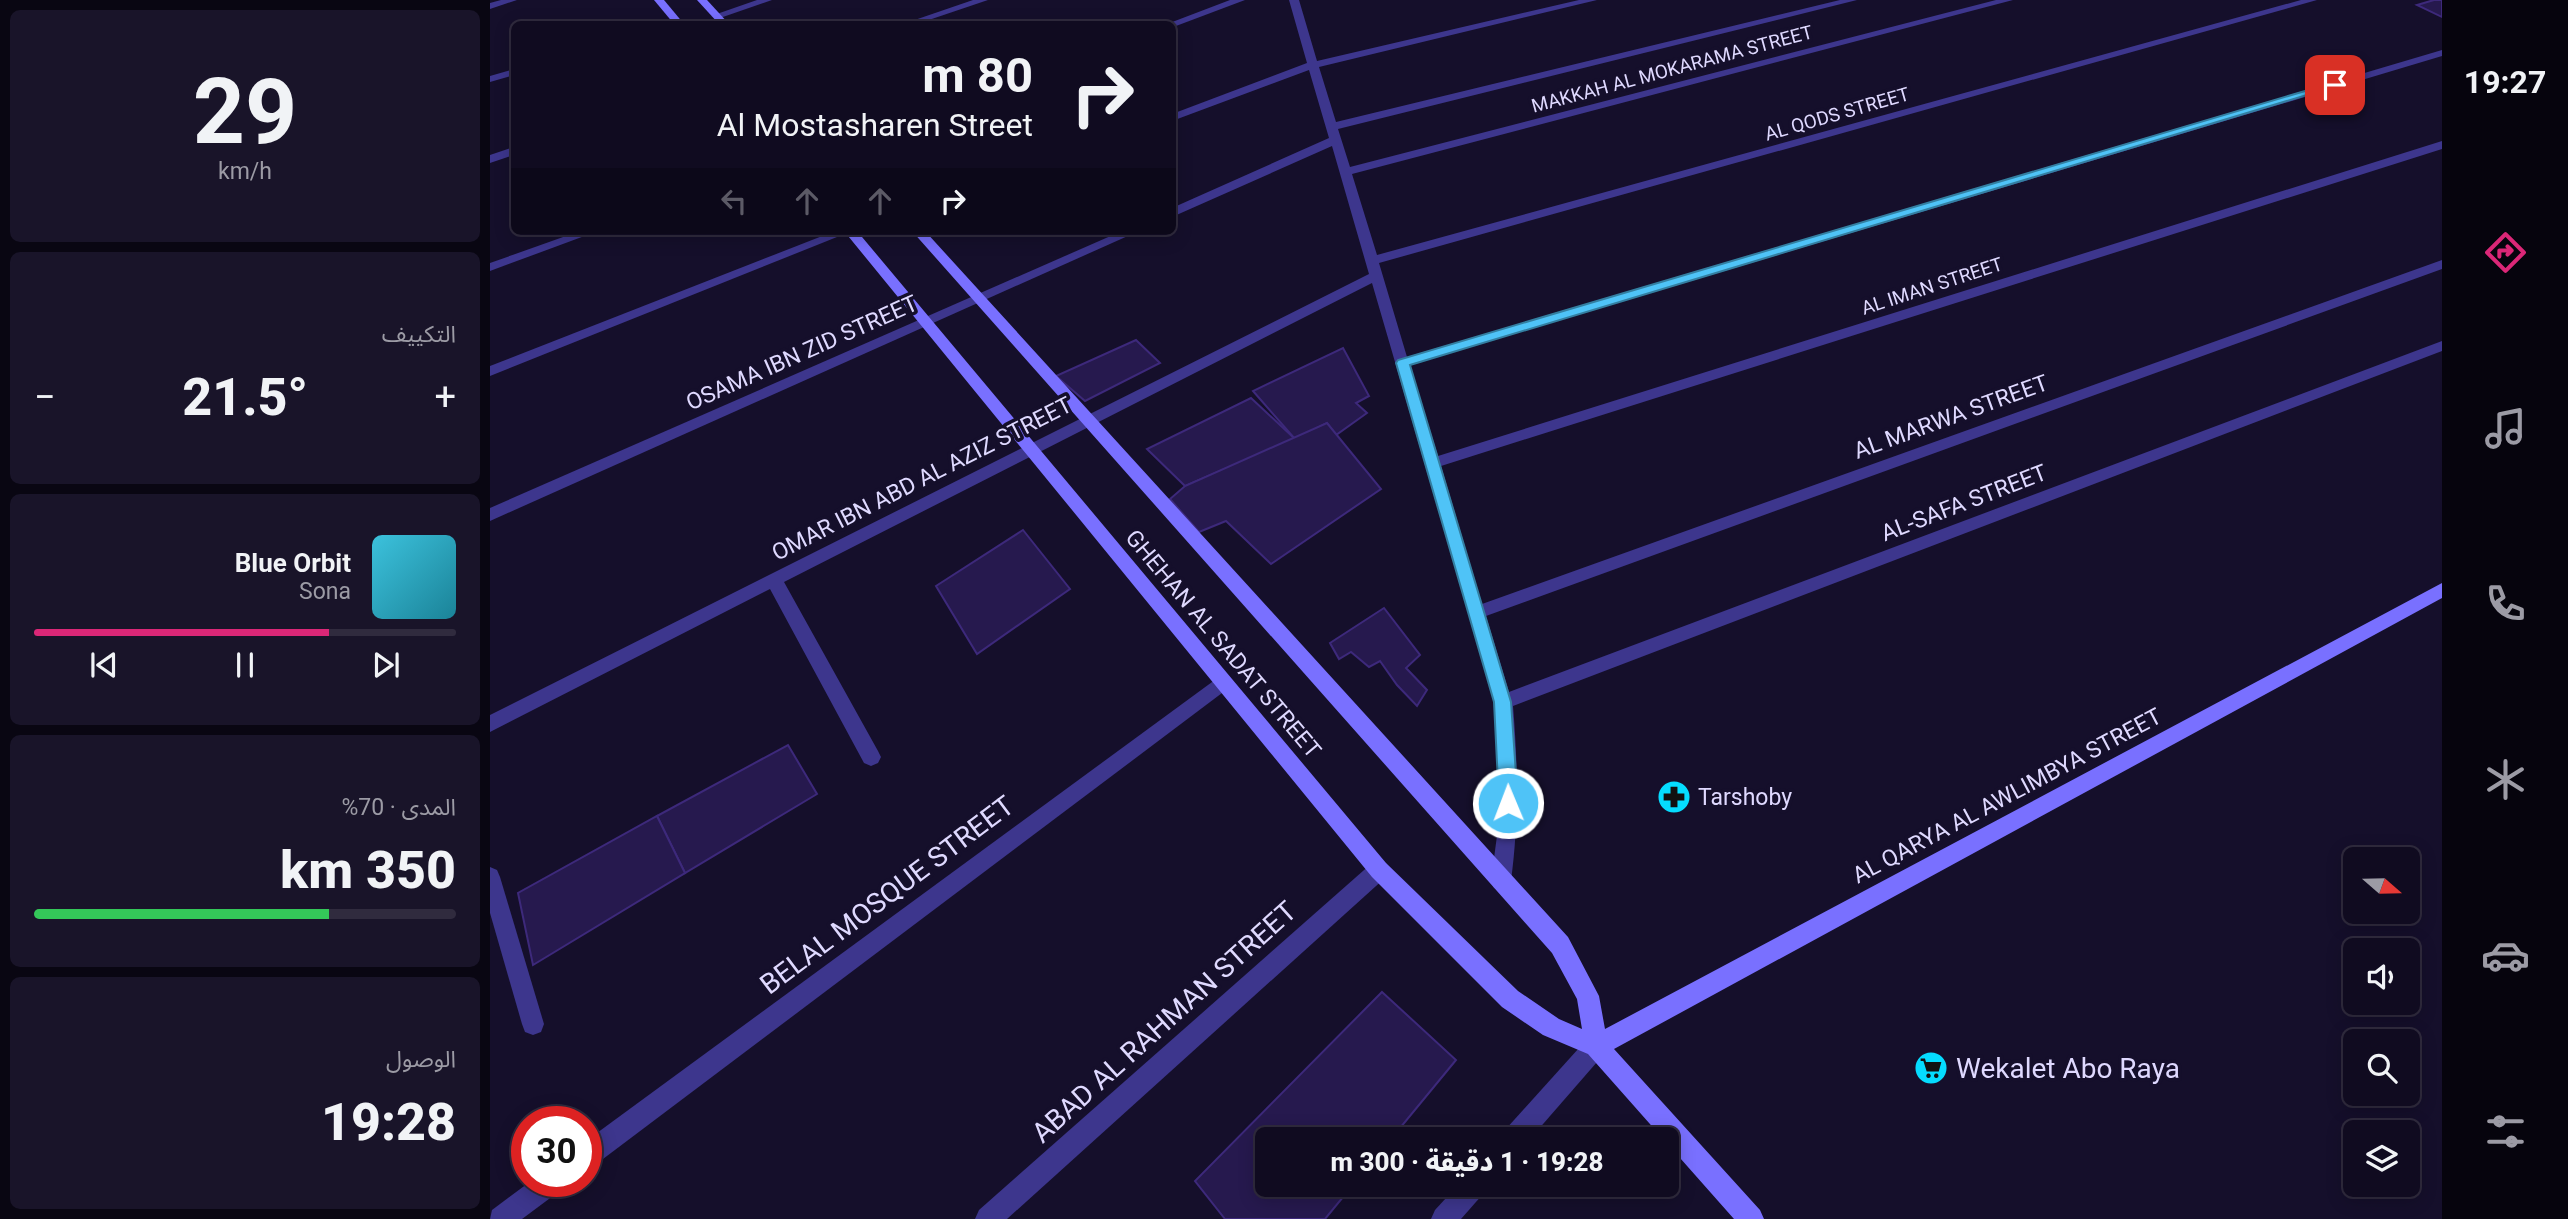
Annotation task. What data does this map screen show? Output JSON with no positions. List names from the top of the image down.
{
  "streets": {
    "main road": ["GHEHAN AL SADAT STREET", "AL QARYA AL AWLIMBYA STREET"],
    "street": [
      "MAKKAH AL MOKARAMA STREET",
      "AL QODS STREET",
      "AL IMAN STREET",
      "OSAMA IBN ZID STREET",
      "AL MARWA STREET",
      "OMAR IBN ABD AL AZIZ STREET",
      "AL-SAFA STREET",
      "BELAL MOSQUE STREET",
      "ABAD AL RAHMAN STREET"
    ]
  },
  "crossings": [
    ["AL QODS STREET", "OMAR IBN ABD AL AZIZ STREET"],
    ["OSAMA IBN ZID STREET", "GHEHAN AL SADAT STREET"],
    ["OMAR IBN ABD AL AZIZ STREET", "GHEHAN AL SADAT STREET"],
    ["GHEHAN AL SADAT STREET", "AL QARYA AL AWLIMBYA STREET"],
    ["GHEHAN AL SADAT STREET", "BELAL MOSQUE STREET"],
    ["GHEHAN AL SADAT STREET", "ABAD AL RAHMAN STREET"]
  ],
  "places": {
    "pharmacy": ["Tarshoby"],
    "supermarket": ["Wekalet Abo Raya"]
  },
  "north": "right",
  "page": {
    "tabs": "19:27",
    "tile": [
      ["29", "km/h"],
      "التكييف",
      ["المدى · 70%", "350 km"],
      ["الوصول", "19:28"]
    ],
    "turn": ["80 m", "Al Mostasharen Street"],
    "heat": ["−", "21.5°", "+"],
    "song": ["Blue Orbit", "Sona"],
    "limit": "30",
    "trip": "19:28 · 1 دقيقة · 300 m"
  }
}
